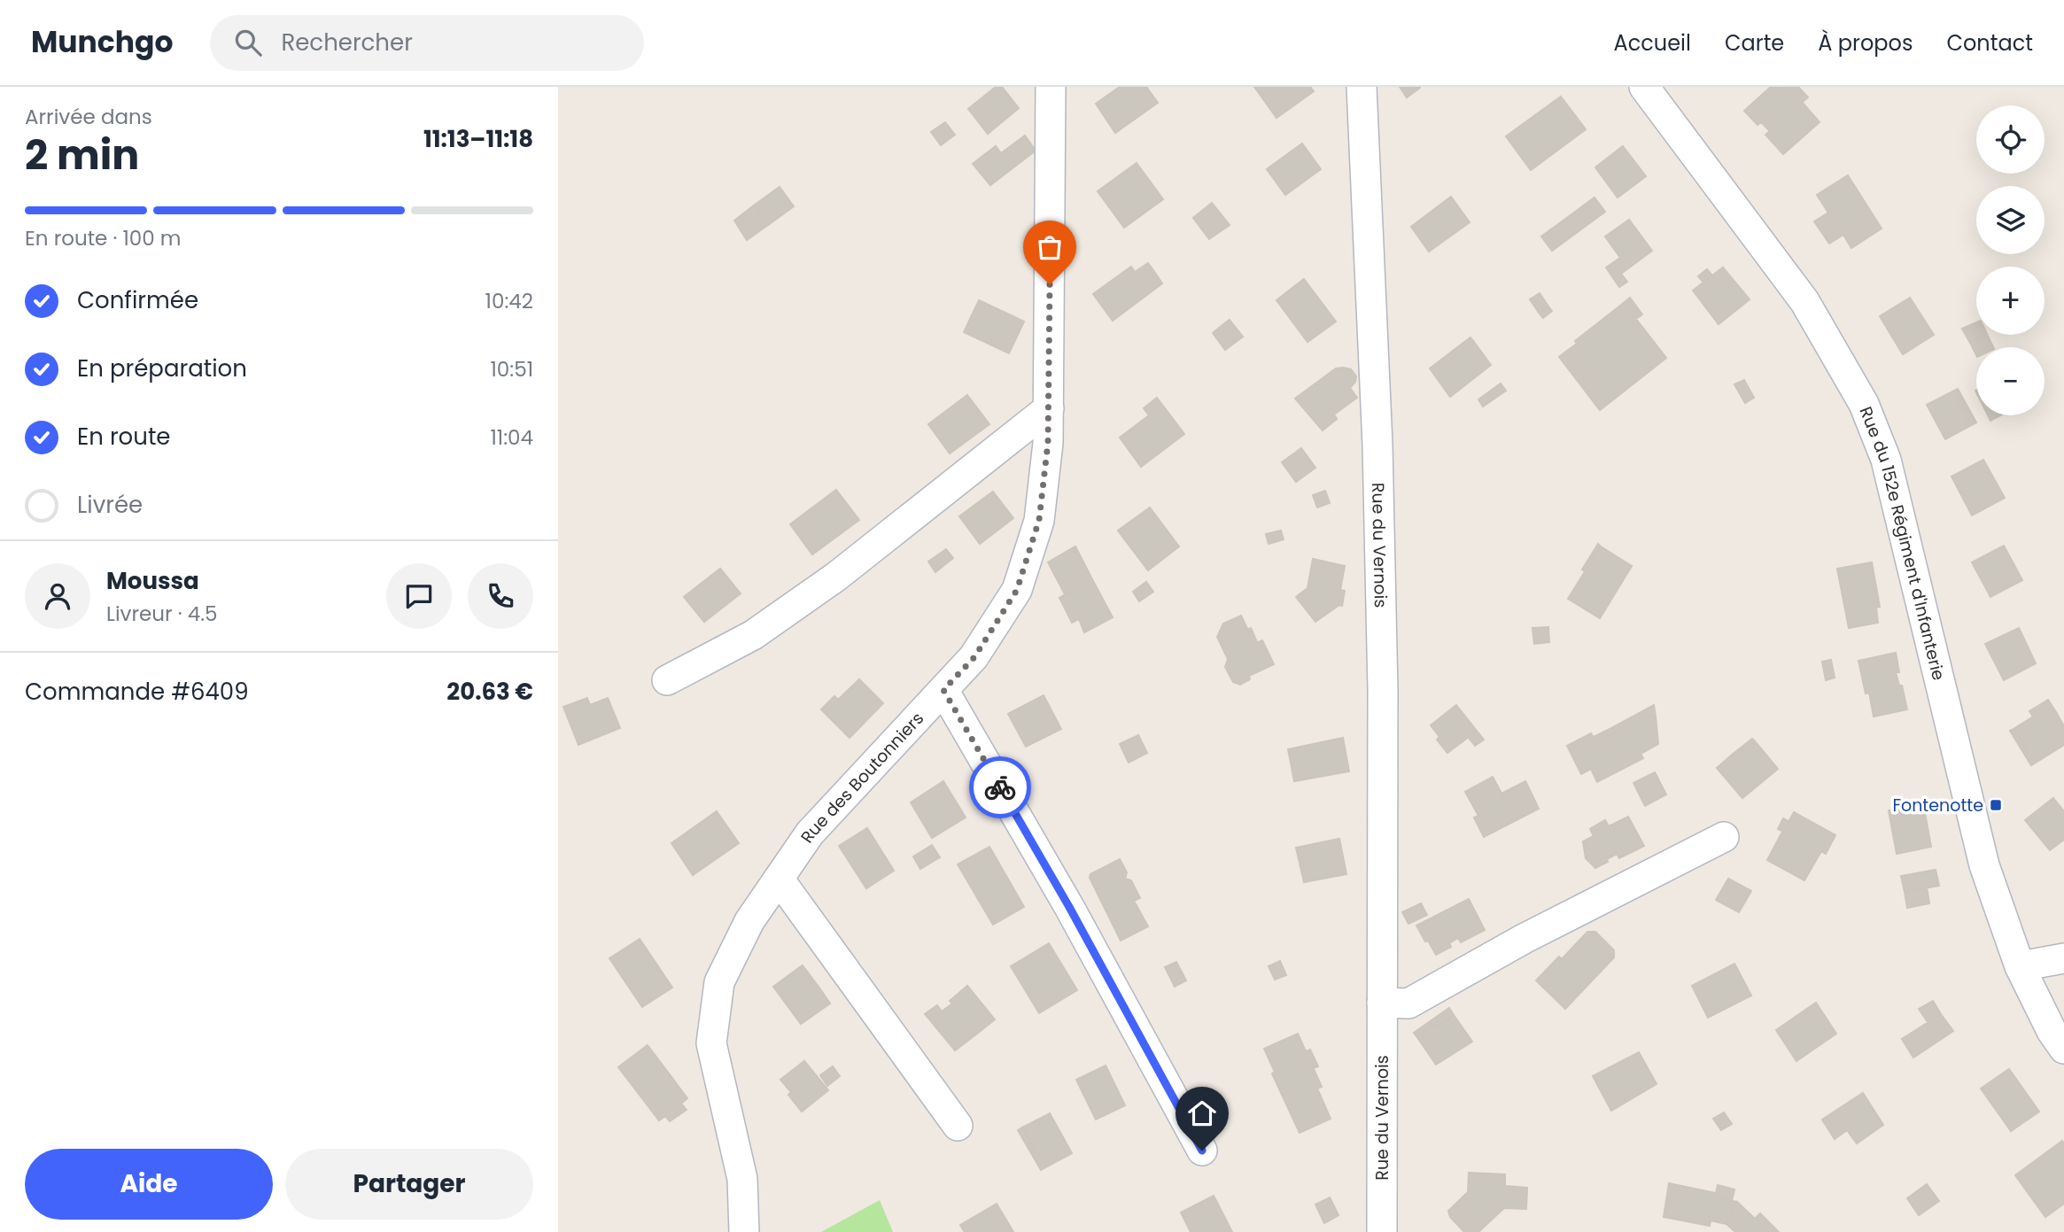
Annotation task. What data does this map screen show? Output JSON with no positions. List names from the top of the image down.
{
  "streets": {
    "street": ["Rue du Vernois", "Rue du 152e Régiment d'Infanterie", "Rue des Boutonniers"]
  },
  "places": {
    "transit": ["Fontenotte"]
  },
  "page": {
    "header": "Munchgo",
    "search": "Rechercher",
    "nav": [
      "Accueil",
      "Carte",
      "À propos",
      "Contact"
    ],
    "heading": ["2 min", "Arrivée dans", "11:13–11:18"],
    "panel": [
      "Moussa",
      "Livreur · 4.5",
      "Commande #6409",
      "20.63 €"
    ],
    "map_buttons": ["+", "−"],
    "bar": "En route · 100 m",
    "list": [
      ["Confirmée", "10:42"],
      ["En préparation", "10:51"],
      ["En route", "11:04"],
      "Livrée"
    ],
    "buttons": ["Aide", "Partager"]
  }
}
